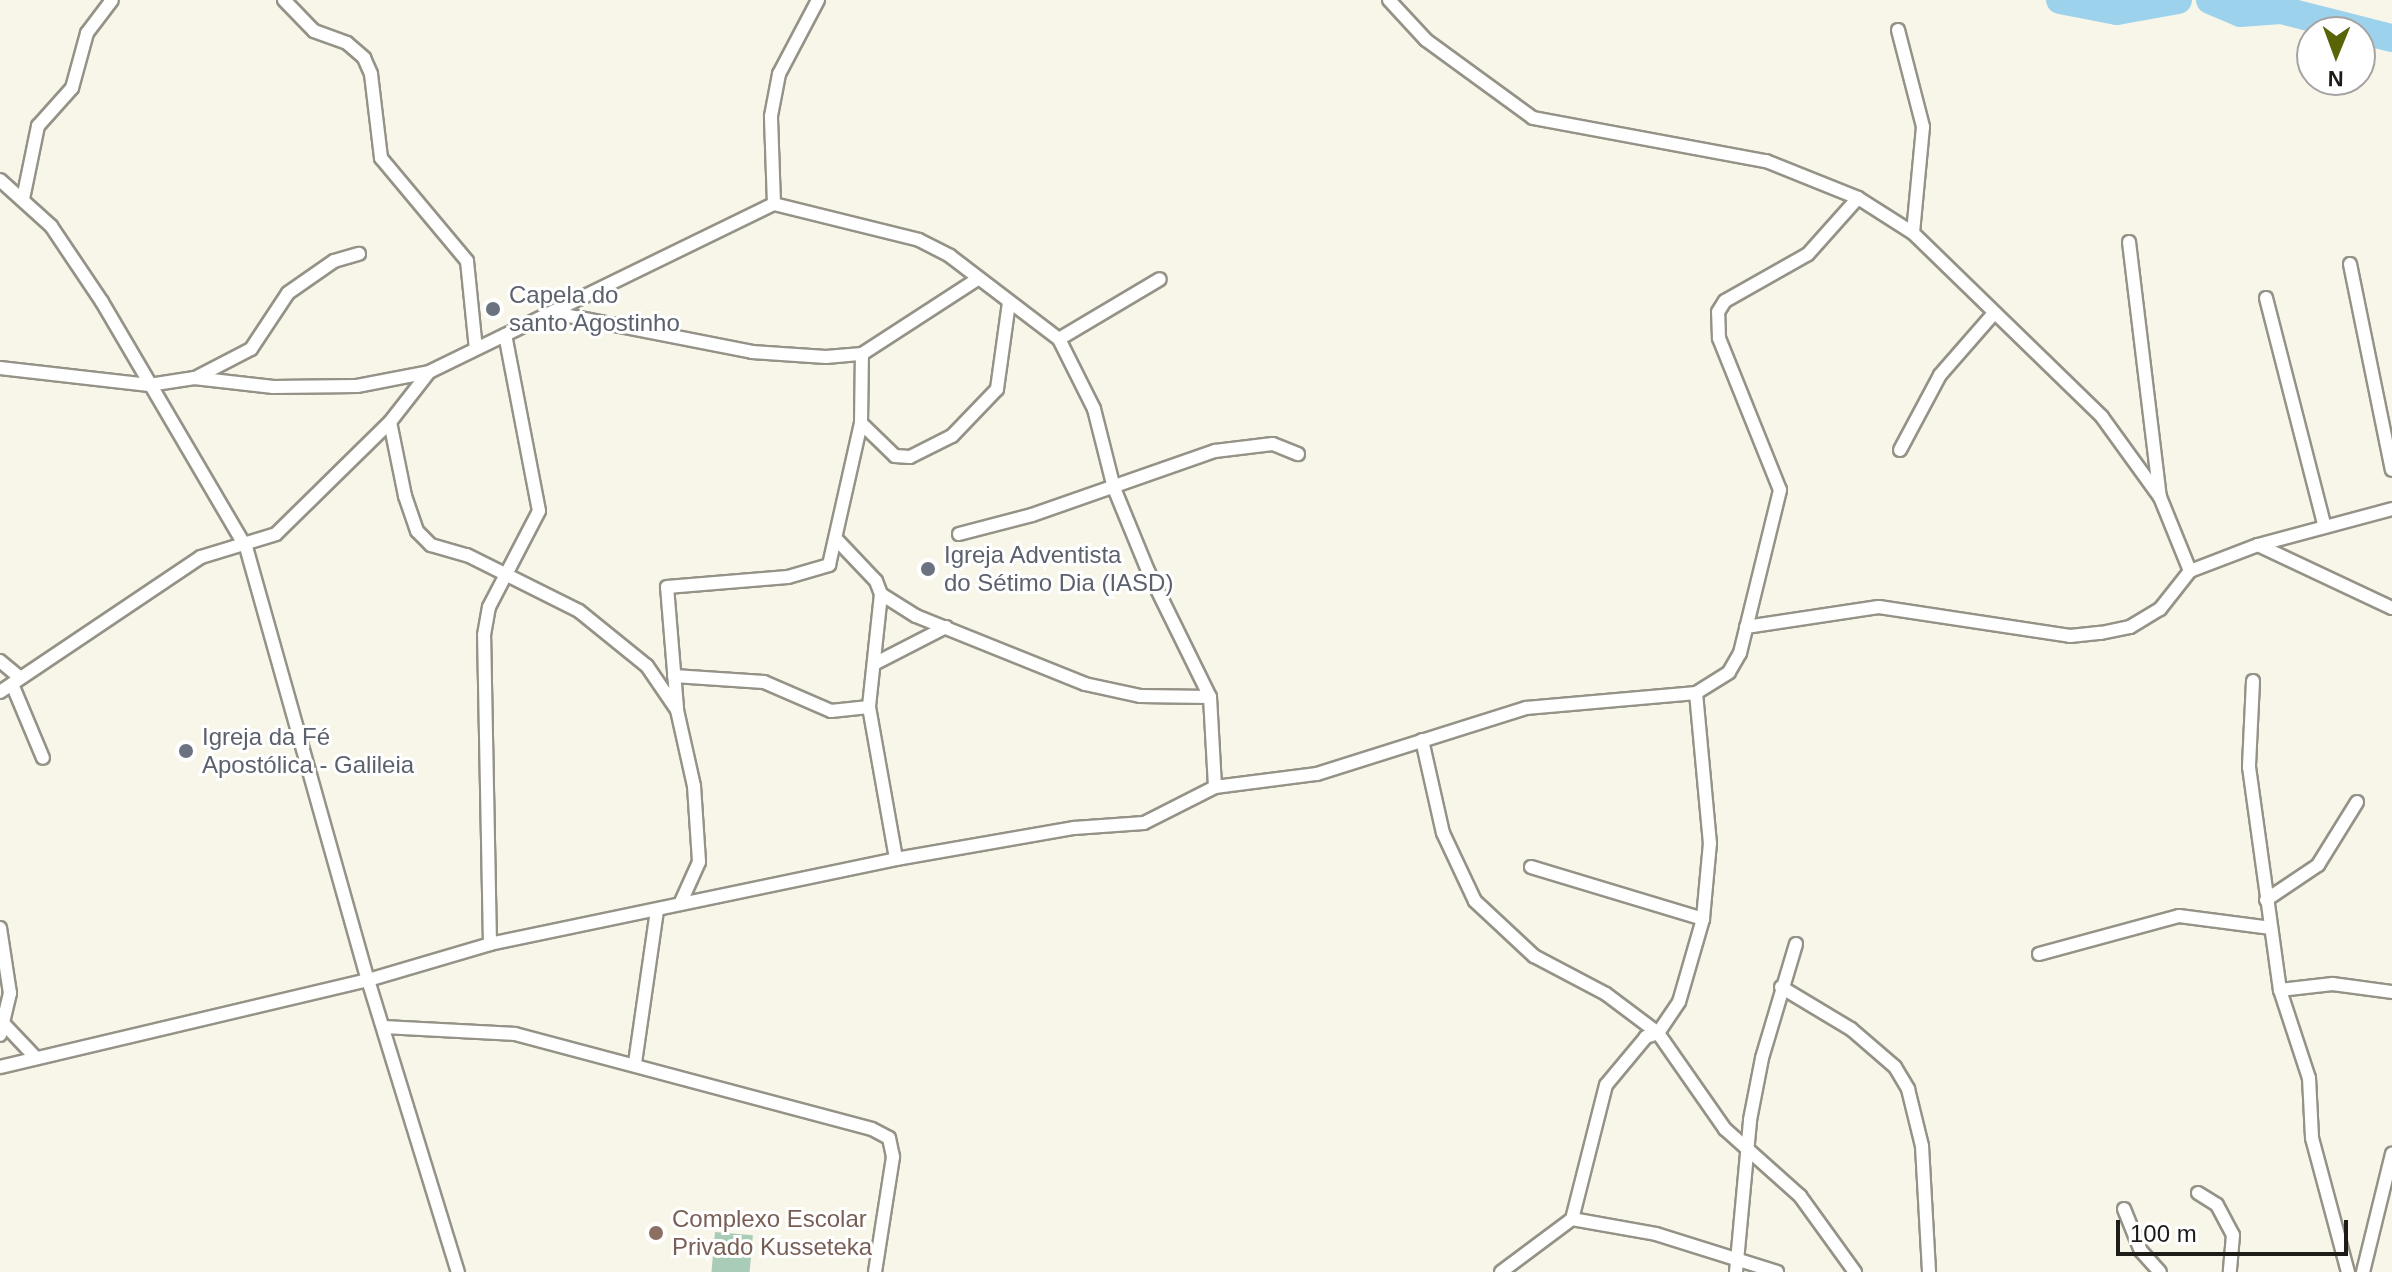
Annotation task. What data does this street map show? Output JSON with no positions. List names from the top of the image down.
{
  "places": [
    "Capela do santo Agostinho",
    "Igreja Adventista do Sétimo Dia (IASD)",
    "Igreja da Fé Apostólica - Galileia",
    "Complexo Escolar Privado Kusseteka"
  ],
  "scale_bar": "100 m",
  "north": "bottom"
}
